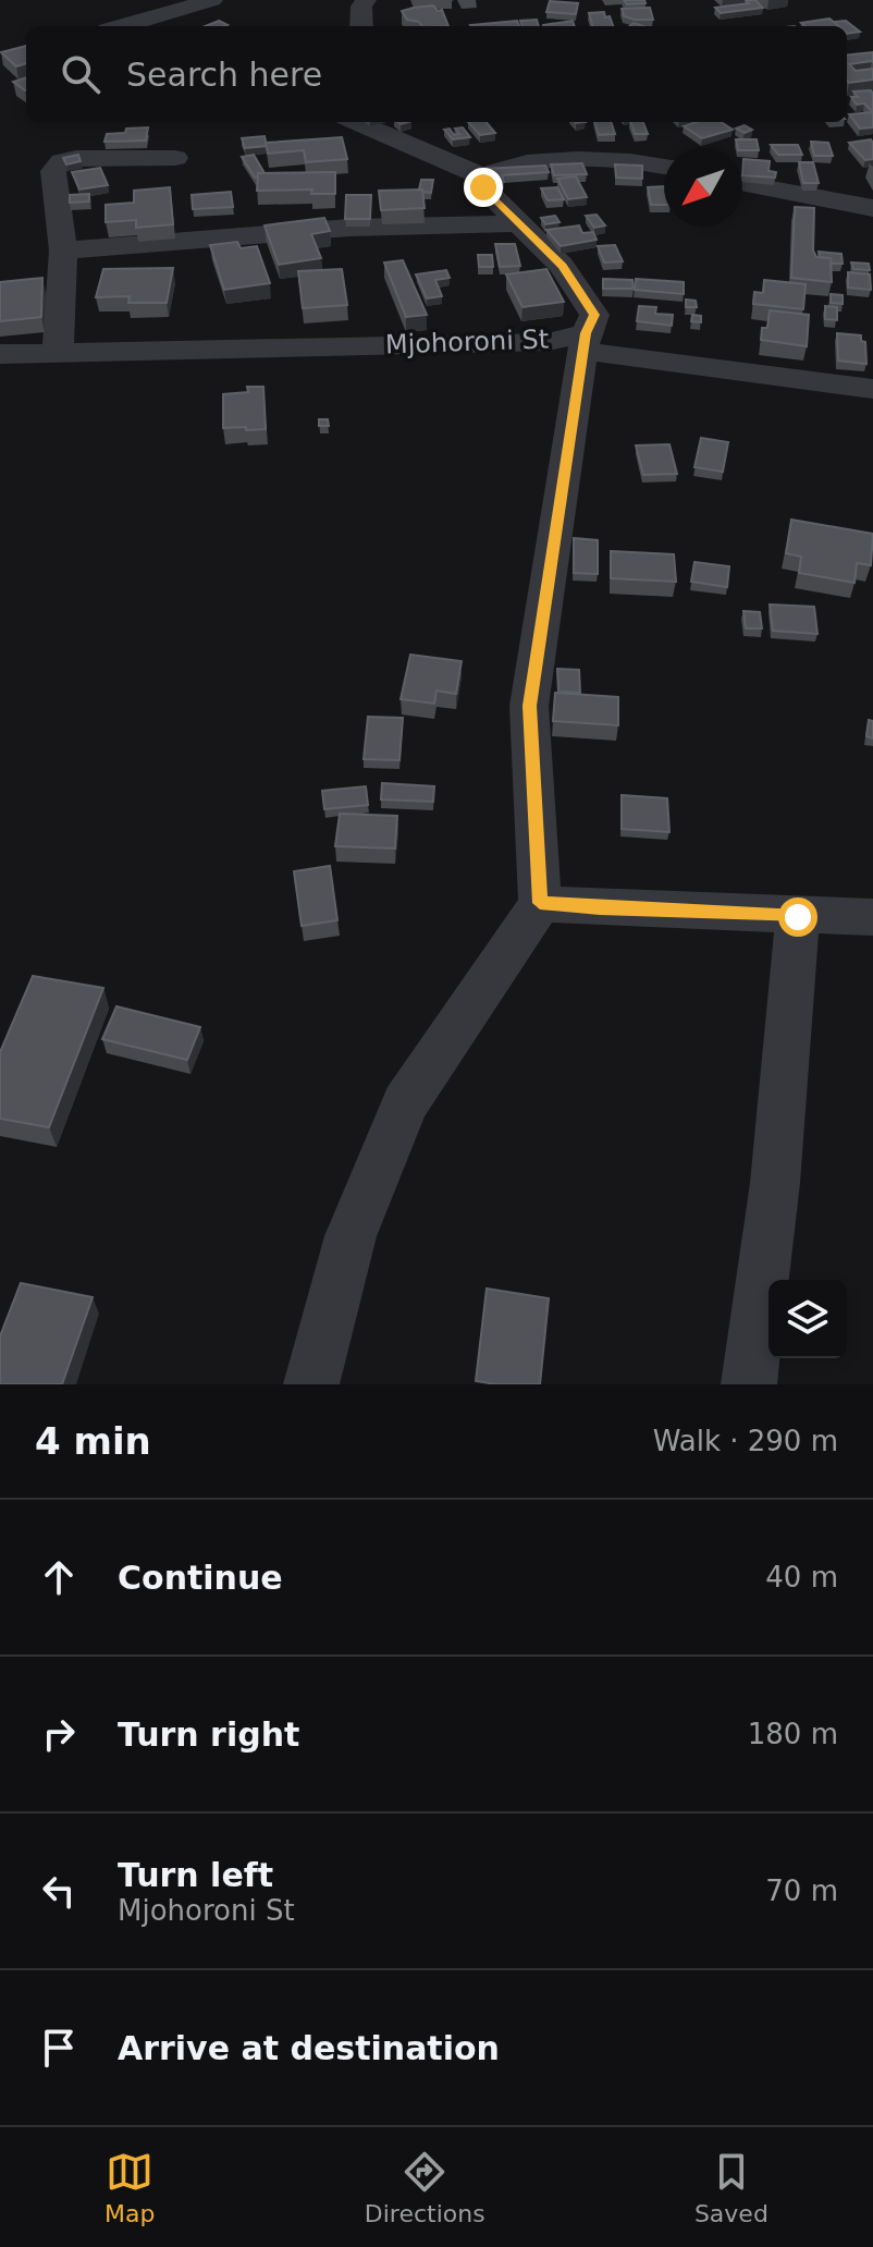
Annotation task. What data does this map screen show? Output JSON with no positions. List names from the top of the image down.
{
  "streets": {
    "street": ["Mjohoroni St"]
  },
  "north": "bottom left",
  "page": {
    "search": "Search here",
    "heading": ["4 min", "Walk · 290 m"],
    "list": [
      ["Continue", "40 m"],
      ["Turn right", "180 m"],
      ["Turn left", "Mjohoroni St", "70 m"],
      "Arrive at destination"
    ],
    "nav": ["Map", "Directions", "Saved"]
  }
}
